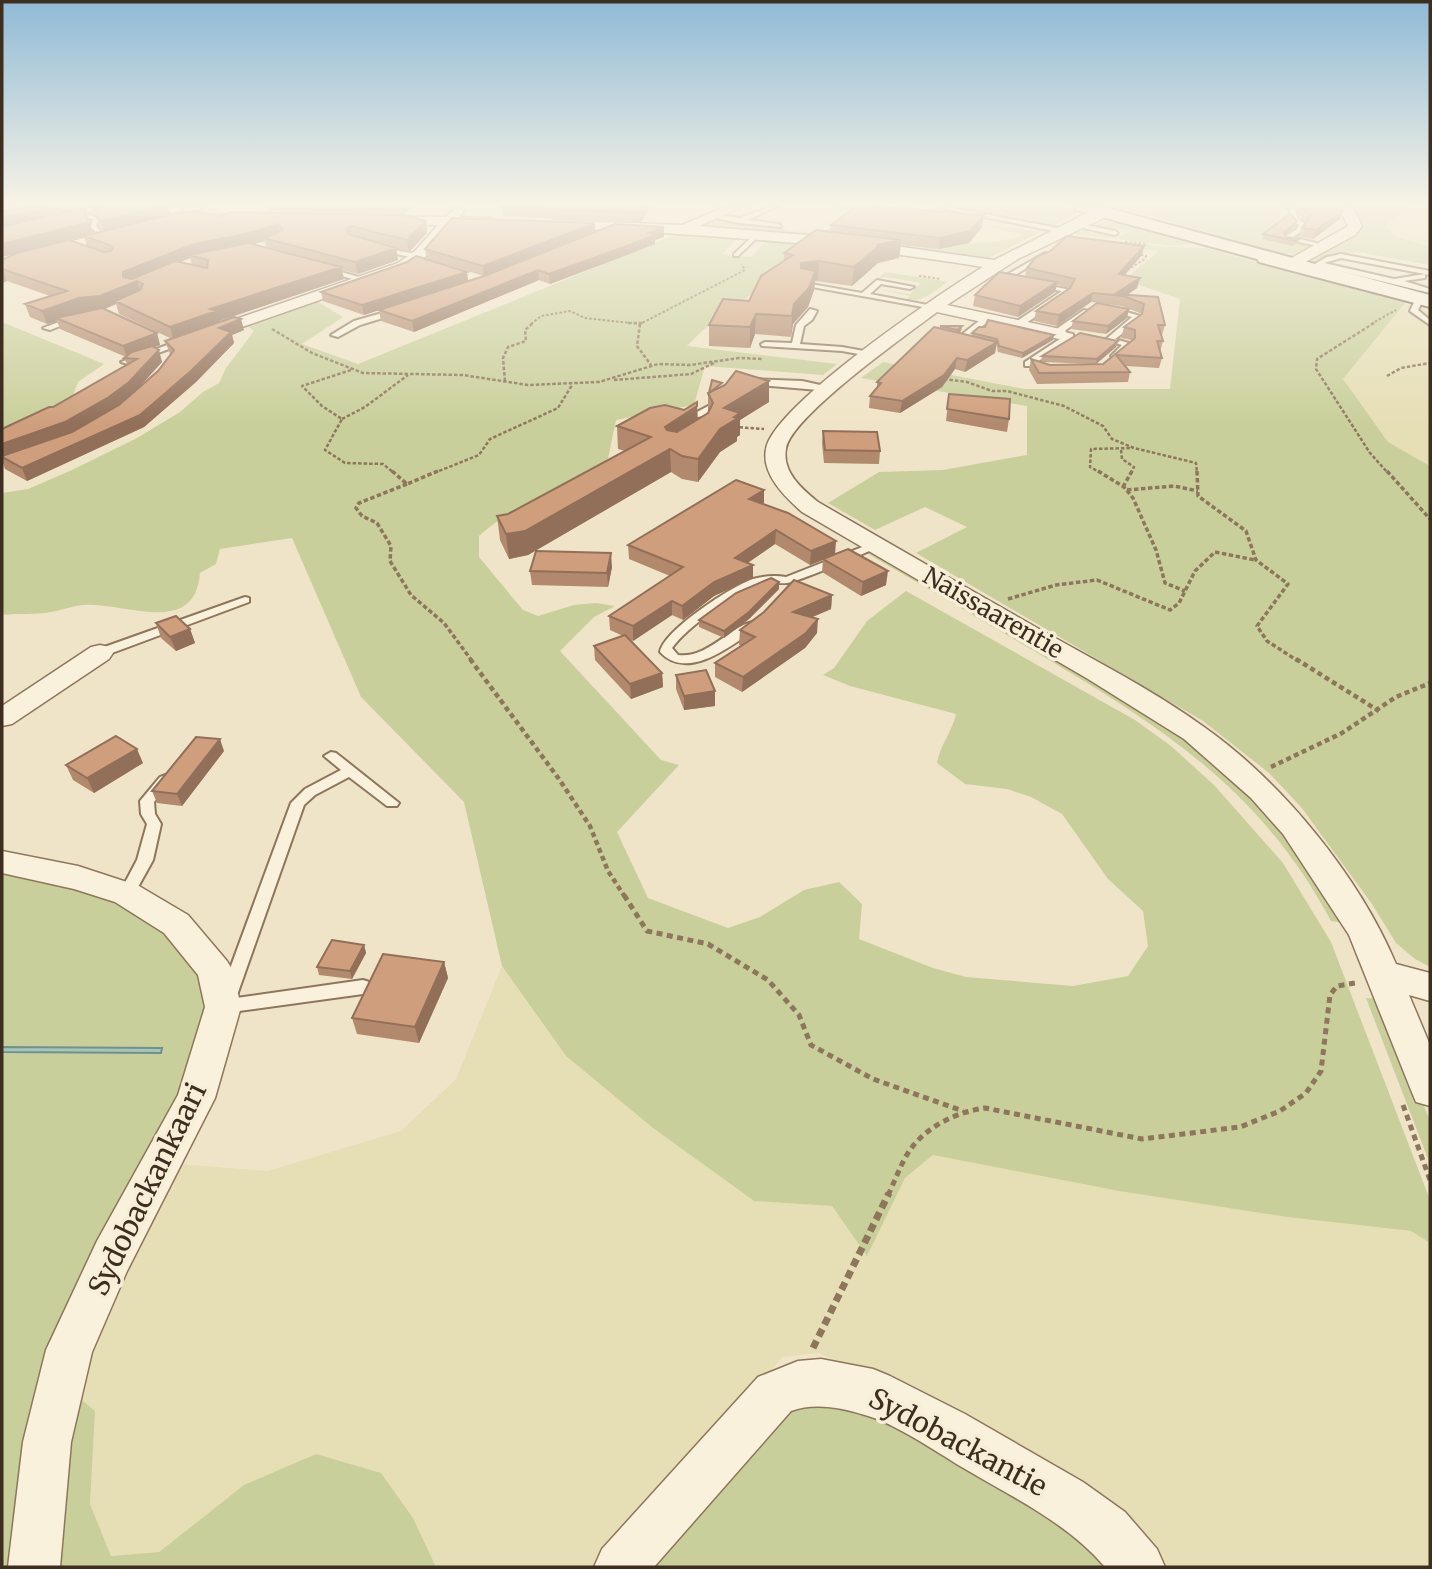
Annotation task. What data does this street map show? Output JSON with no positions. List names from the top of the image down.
{
  "streets": {
    "street": ["Naissaarentie", "Sydobackankaari", "Sydobackantie"]
  }
}
